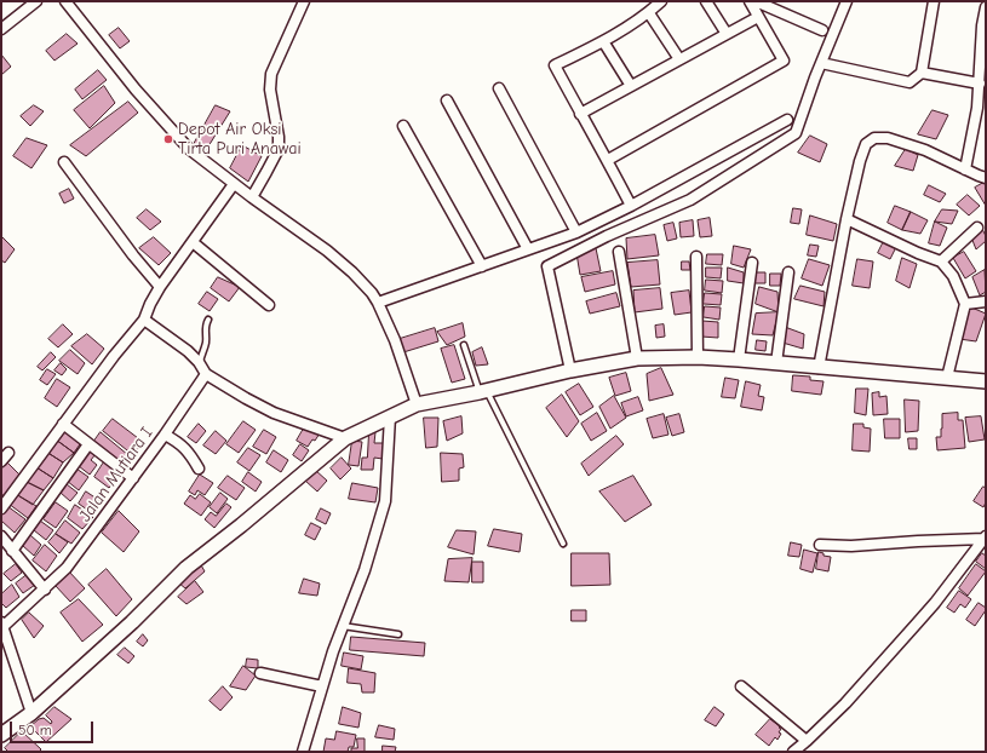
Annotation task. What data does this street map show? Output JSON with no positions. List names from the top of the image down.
{
  "streets": {
    "street": ["Jalan Mutiara I"]
  },
  "places": ["Depot Air Oksi Tirta Puri Anawai"],
  "scale_bar": "50 m"
}
